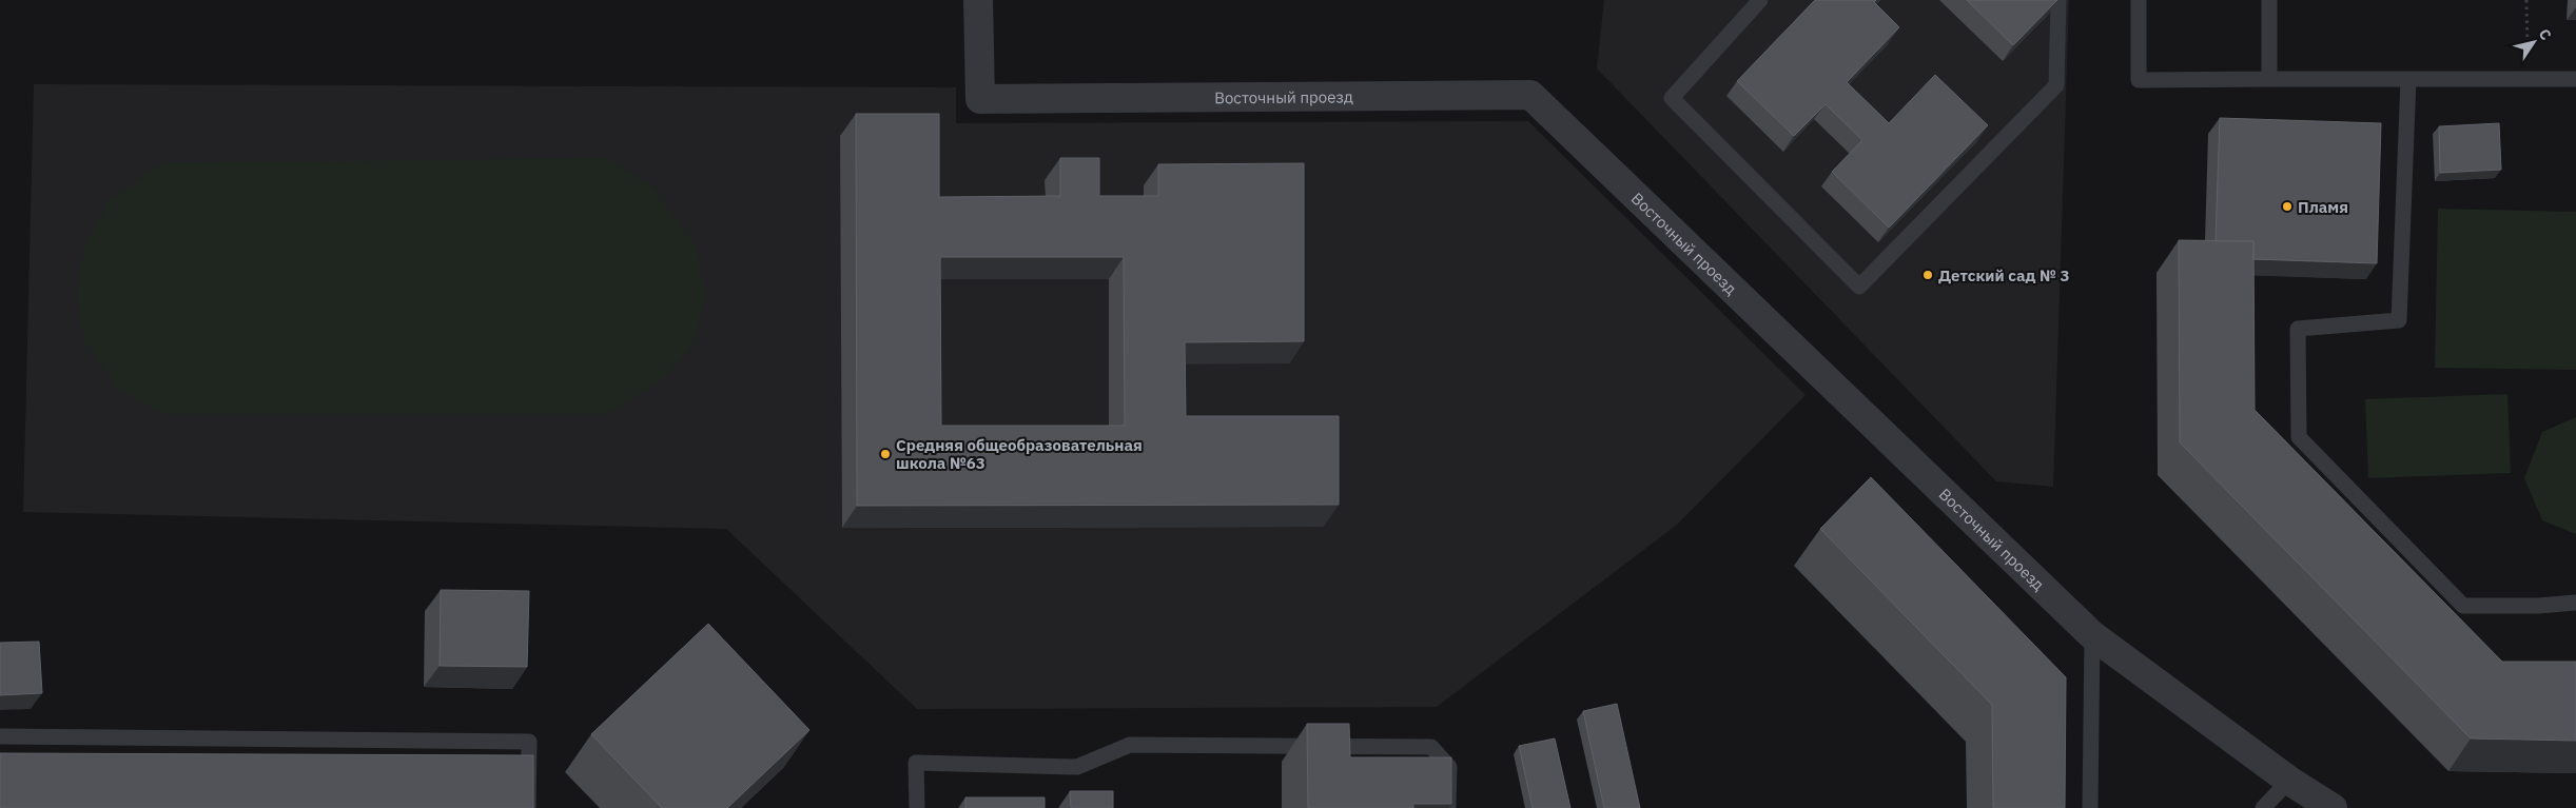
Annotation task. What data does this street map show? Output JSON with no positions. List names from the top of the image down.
{
  "streets": {
    "street": ["Восточный проезд"]
  },
  "places": ["Пламя", "Детский сад № 3", "Средняя общеобразовательная школа №63"],
  "north": "top right"
}
